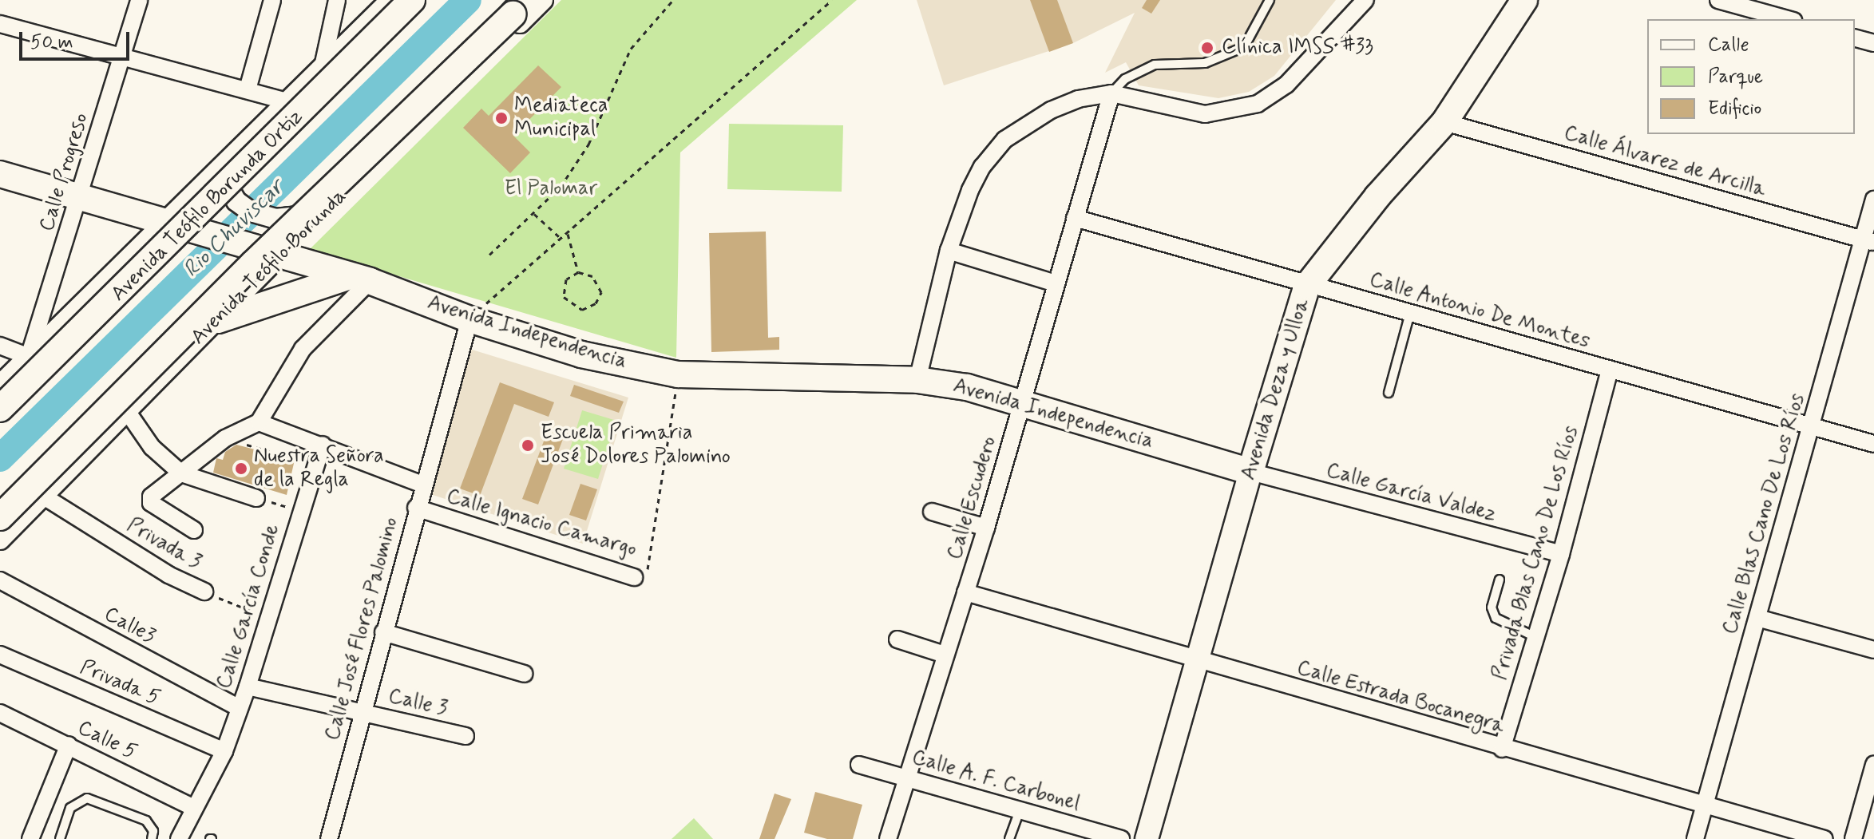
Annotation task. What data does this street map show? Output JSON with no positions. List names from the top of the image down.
{
  "streets": {
    "main road": ["Avenida Teófilo Borunda Ortiz", "Avenida Independencia", "Avenida Deza y Ulloa"],
    "street": [
      "Calle Álvarez de Arcilla",
      "Calle Progreso",
      "Avenida Teófilo Borunda",
      "Calle Antonio De Montes",
      "Calle García Valdez",
      "Calle Escudero",
      "Calle Blas Cano De Los Ríos",
      "Calle Ignacio Camargo",
      "Privada 3",
      "Privada Blas Cano De Los Ríos",
      "Calle García Conde",
      "Calle3",
      "Calle José Flores Palomino",
      "Privada 5",
      "Calle Estrada Bocanegra",
      "Calle 3",
      "Calle 5",
      "Calle A. F. Carbonel"
    ]
  },
  "crossings": [
    ["Calle Álvarez de Arcilla", "Avenida Deza y Ulloa"],
    ["Calle Álvarez de Arcilla", "Calle Blas Cano De Los Ríos"],
    ["Calle Progreso", "Avenida Independencia"],
    ["Avenida Teófilo Borunda", "Avenida Independencia"],
    ["Avenida Teófilo Borunda", "Privada 3"],
    ["Calle Antonio De Montes", "Avenida Deza y Ulloa"],
    ["Calle Antonio De Montes", "Calle Escudero"],
    ["Calle Antonio De Montes", "Calle Blas Cano De Los Ríos"],
    ["Calle Antonio De Montes", "Privada Blas Cano De Los Ríos"],
    ["Avenida Independencia", "Avenida Deza y Ulloa"],
    ["Avenida Independencia", "Calle García Valdez"],
    ["Avenida Independencia", "Calle Escudero"],
    ["Avenida Independencia", "Calle Ignacio Camargo"],
    ["Avenida Independencia", "Calle José Flores Palomino"],
    ["Avenida Deza y Ulloa", "Calle García Valdez"],
    ["Avenida Deza y Ulloa", "Calle Estrada Bocanegra"],
    ["Calle García Valdez", "Privada Blas Cano De Los Ríos"],
    ["Calle Escudero", "Calle Estrada Bocanegra"],
    ["Calle Escudero", "Calle A. F. Carbonel"],
    ["Calle Blas Cano De Los Ríos", "Calle Estrada Bocanegra"],
    ["Calle Ignacio Camargo", "Calle García Conde"],
    ["Calle Ignacio Camargo", "Calle José Flores Palomino"],
    ["Privada 3", "Calle García Conde"],
    ["Privada Blas Cano De Los Ríos", "Calle Estrada Bocanegra"],
    ["Calle García Conde", "Calle3"],
    ["Calle García Conde", "Privada 5"],
    ["Calle García Conde", "Calle 3"],
    ["Calle García Conde", "Calle 5"],
    ["Calle José Flores Palomino", "Calle 3"]
  ],
  "water": ["Rio Chuviscar"],
  "parks": ["El Palomar"],
  "places": [
    "Clínica IMSS #33",
    "Mediateca Municipal",
    "Escuela Primaria José Dolores Palomino",
    "Nuestra Señora de la Regla"
  ],
  "legend": ["Calle", "Parque", "Edificio"],
  "scale_bar": "50 m"
}
